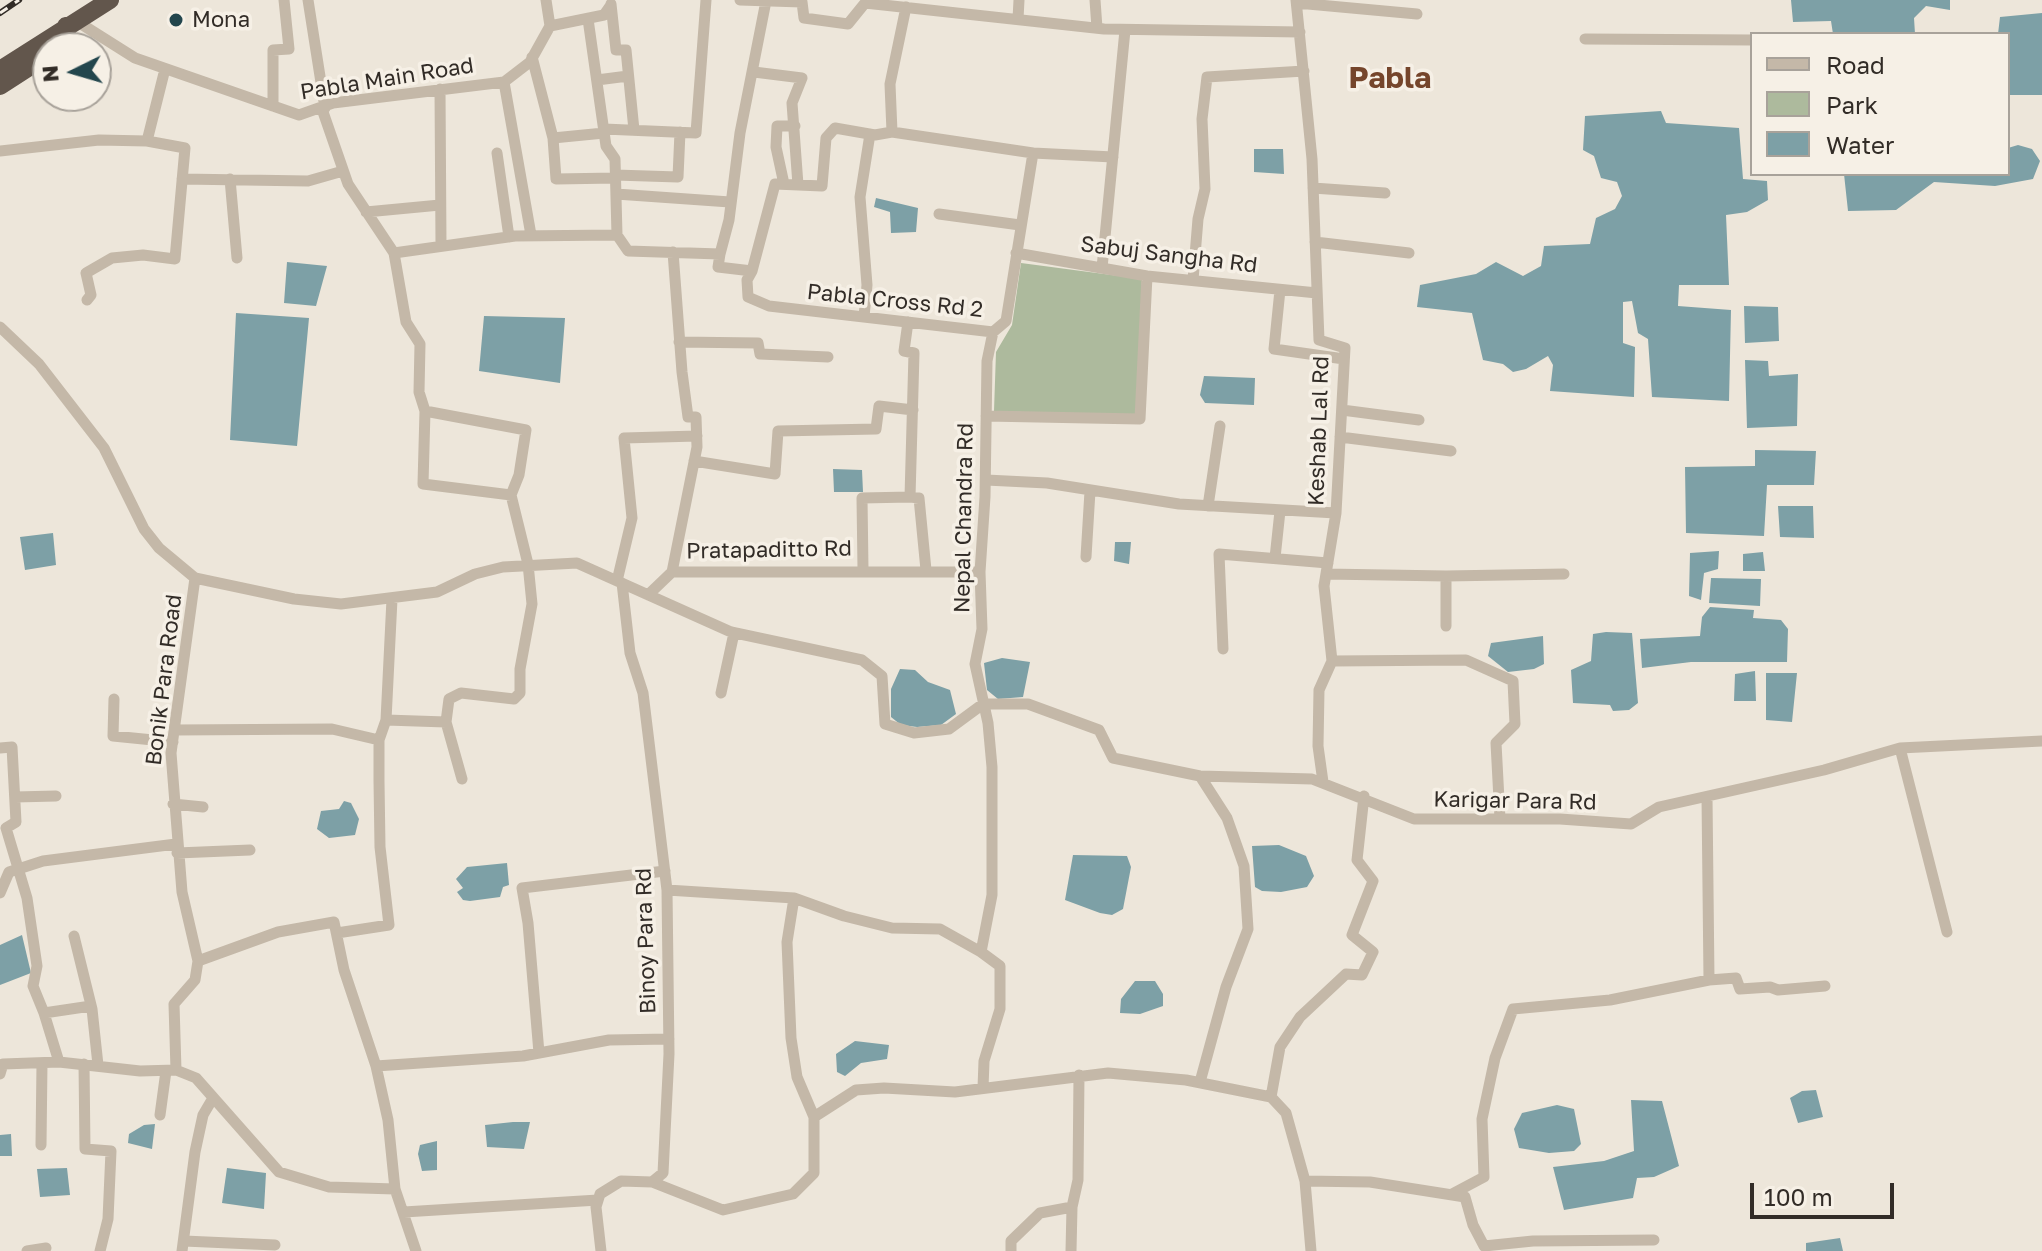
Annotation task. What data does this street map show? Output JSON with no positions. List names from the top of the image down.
{
  "streets": {
    "street": [
      "Pabla Main Road",
      "Sabuj Sangha Rd",
      "Pabla Cross Rd 2",
      "Keshab Lal Rd",
      "Nepal Chandra Rd",
      "Pratapaditto Rd",
      "Bonik Para Road",
      "Karigar Para Rd",
      "Binoy Para Rd"
    ]
  },
  "crossings": [
    ["Sabuj Sangha Rd", "Pabla Cross Rd 2"],
    ["Sabuj Sangha Rd", "Keshab Lal Rd"],
    ["Pabla Cross Rd 2", "Nepal Chandra Rd"],
    ["Keshab Lal Rd", "Karigar Para Rd"],
    ["Nepal Chandra Rd", "Pratapaditto Rd"],
    ["Nepal Chandra Rd", "Karigar Para Rd"]
  ],
  "districts": ["Pabla"],
  "places": ["Mona"],
  "legend": ["Road", "Park", "Water"],
  "scale_bar": "100 m",
  "north": "left"
}
